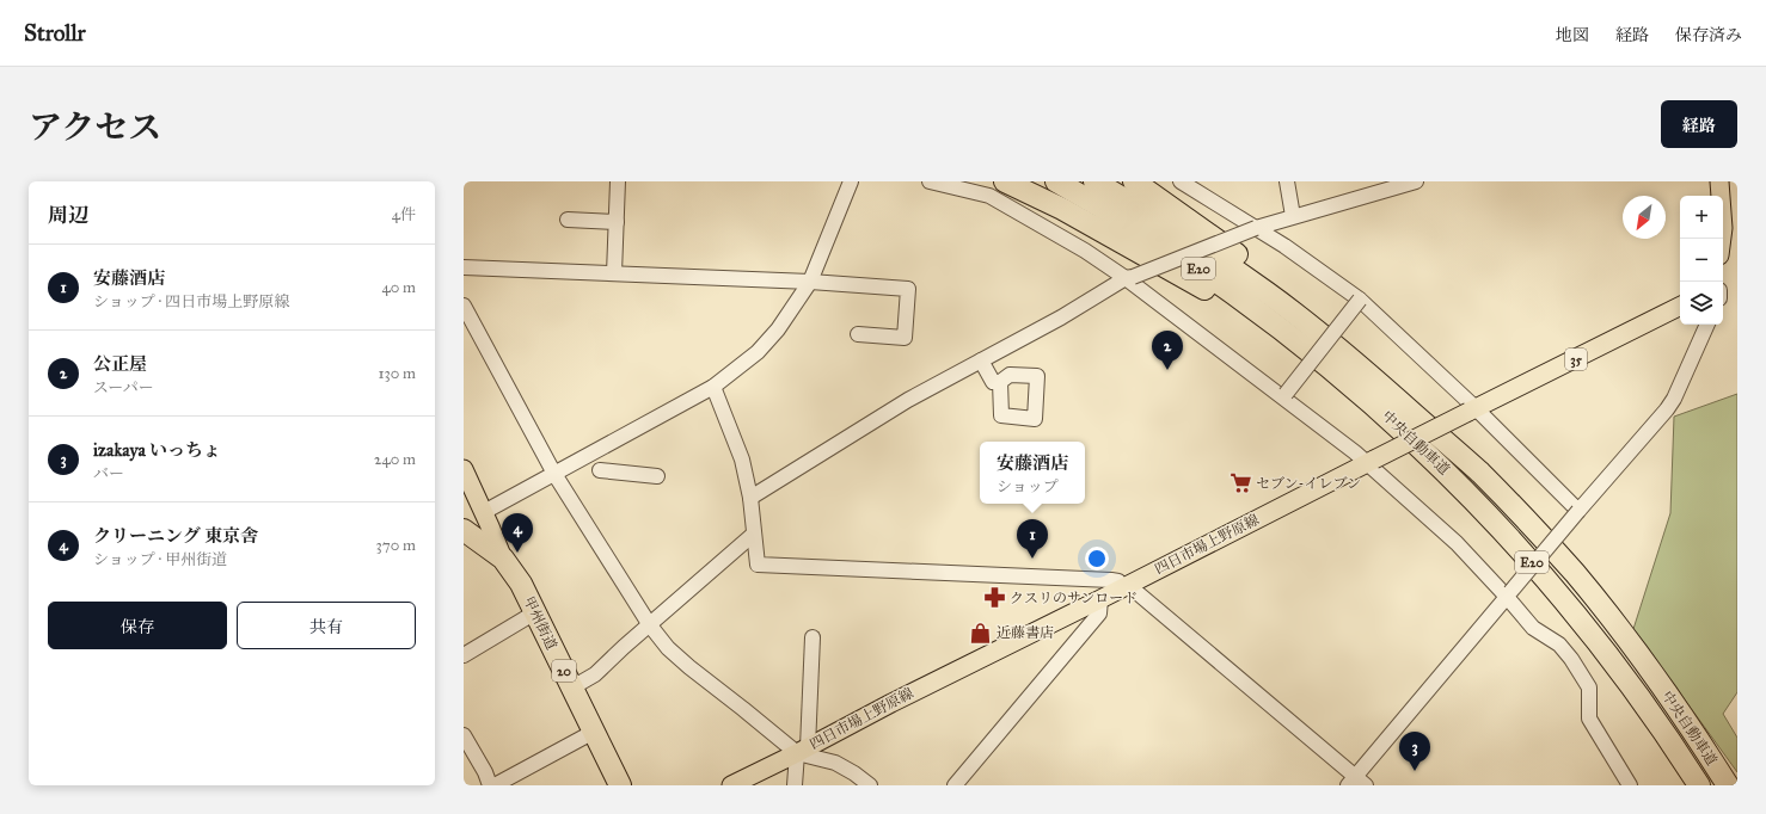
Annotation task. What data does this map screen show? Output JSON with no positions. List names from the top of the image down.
{
  "streets": {
    "highway": [
      "E20",
      "中央自動車道",
      "甲州街道",
      "20"
    ],
    "main road": ["35", "四日市場上野原線"]
  },
  "places": {
    "supermarket": ["セブン-イレブン"],
    "pharmacy": ["クスリのサンロード"],
    "shop": ["近藤書店"]
  },
  "north": "bottom left",
  "page": {
    "header": "Strollr",
    "nav": ["地図", "経路", "保存済み"],
    "title": "アクセス",
    "buttons": [
      "経路",
      ["保存", "共有"]
    ],
    "heading": ["周辺", "4件"],
    "map_buttons": ["+", "−"],
    "list": [
      {
        "mark": "1",
        "name": "安藤酒店",
        "note": "ショップ · 四日市場上野原線",
        "value": "40 m"
      },
      {
        "mark": "2",
        "name": "公正屋",
        "note": "スーパー",
        "value": "130 m"
      },
      {
        "mark": "3",
        "name": "izakaya いっちょ",
        "note": "バー",
        "value": "240 m"
      },
      {
        "mark": "4",
        "name": "クリーニング 東京舎",
        "note": "ショップ · 甲州街道",
        "value": "370 m"
      }
    ],
    "pins": [
      "2",
      "4",
      "1",
      "3"
    ],
    "popup": ["安藤酒店", "ショップ"]
  }
}
